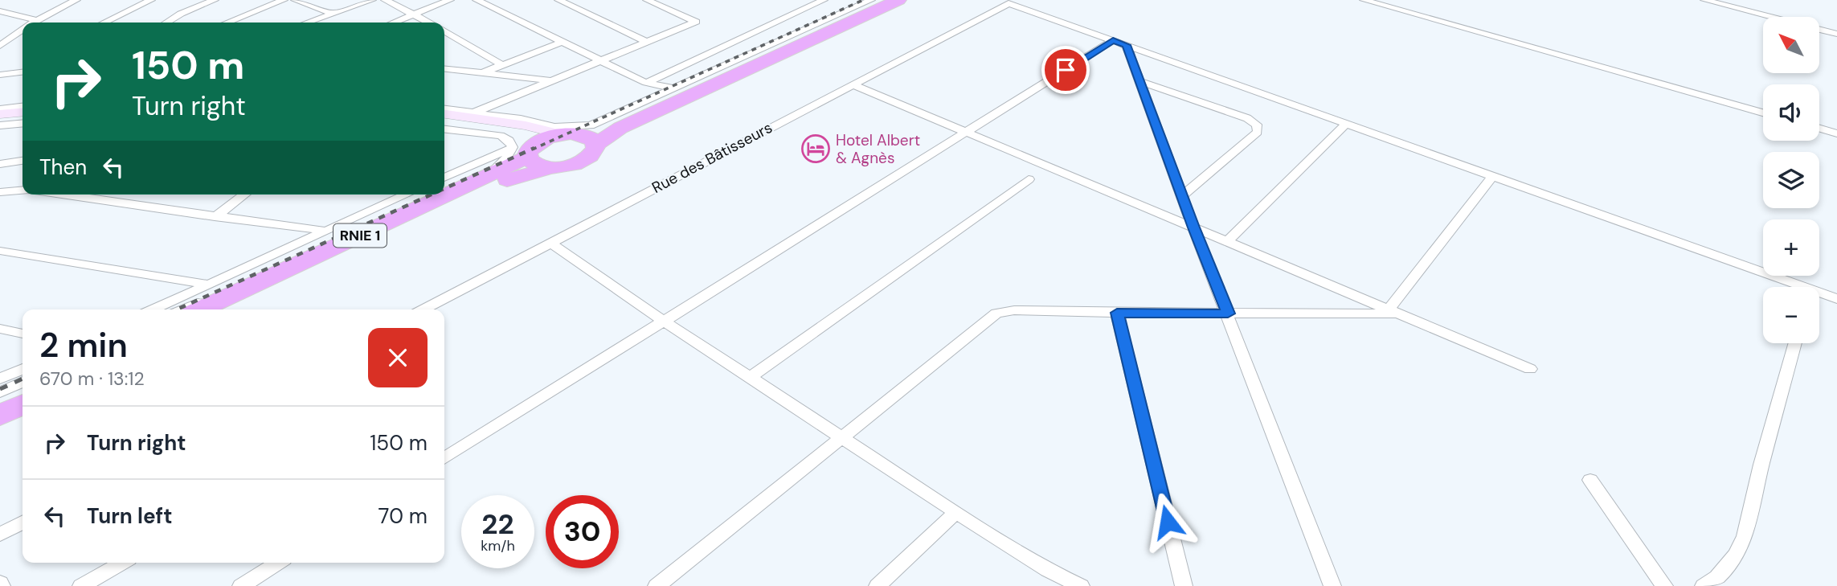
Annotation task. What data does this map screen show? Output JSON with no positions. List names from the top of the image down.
{
  "streets": {
    "highway": ["RNIE 1"],
    "street": ["Rue des Bâtisseurs"]
  },
  "places": {
    "hotel": ["Hotel Albert & Agnès"]
  },
  "north": "top left",
  "page": {
    "map_buttons": ["+", "−"],
    "turn": ["150 m", "Turn right"],
    "then": "Then",
    "heading": ["2 min", "670 m · 13:12"],
    "list": [
      {
        "name": "Turn right",
        "value": "150 m"
      },
      {
        "name": "Turn left",
        "value": "70 m"
      }
    ],
    "speed": "22 km/h",
    "limit": "30"
  }
}
